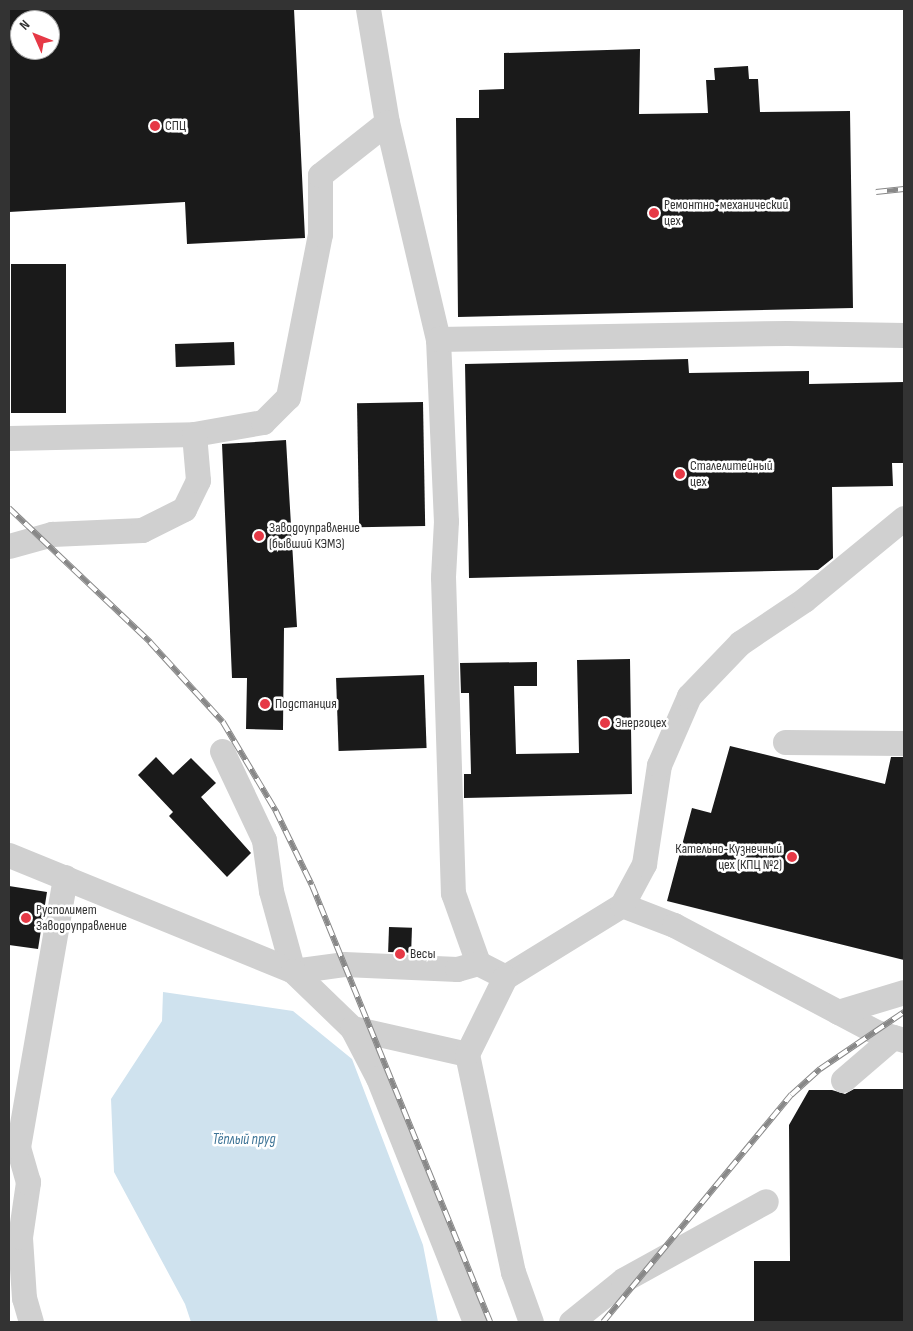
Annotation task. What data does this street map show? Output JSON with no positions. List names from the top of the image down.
{
  "water": ["Тёплый пруд"],
  "places": [
    "СПЦ",
    "Ремонтно-механический цех",
    "Сталелитейный цех",
    "Заводоуправление (бывший КЭМЗ)",
    "Подстанция",
    "Энергоцех",
    "Кательно-Кузнечный цех (КПЦ №2)",
    "Русполимет Заводоуправление",
    "Весы"
  ],
  "north": "top left"
}
